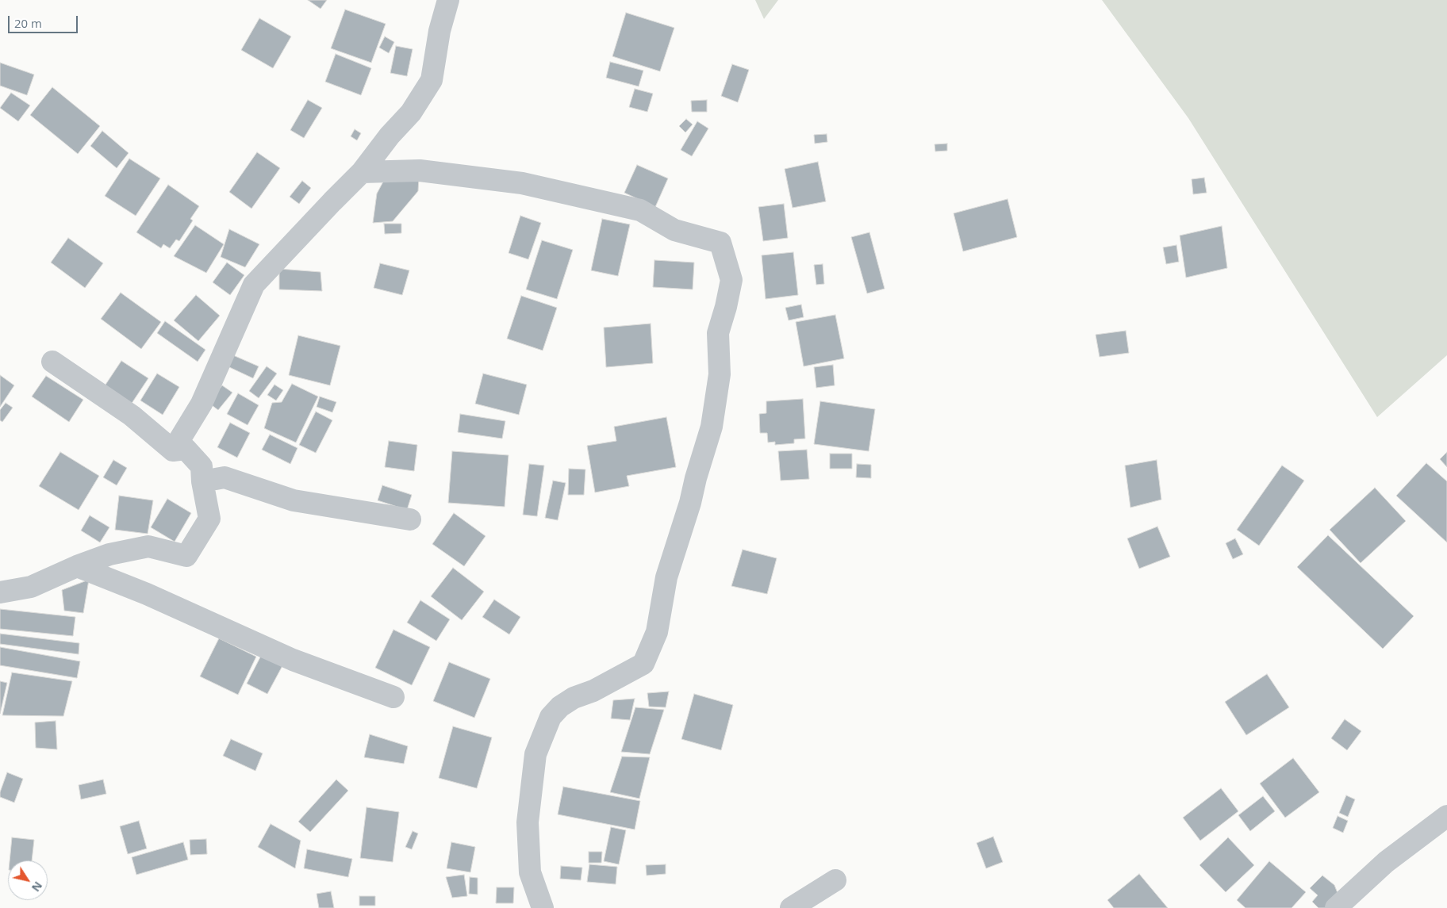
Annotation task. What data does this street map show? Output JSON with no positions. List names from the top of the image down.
{
  "scale_bar": "20 m",
  "north": "bottom right"
}
